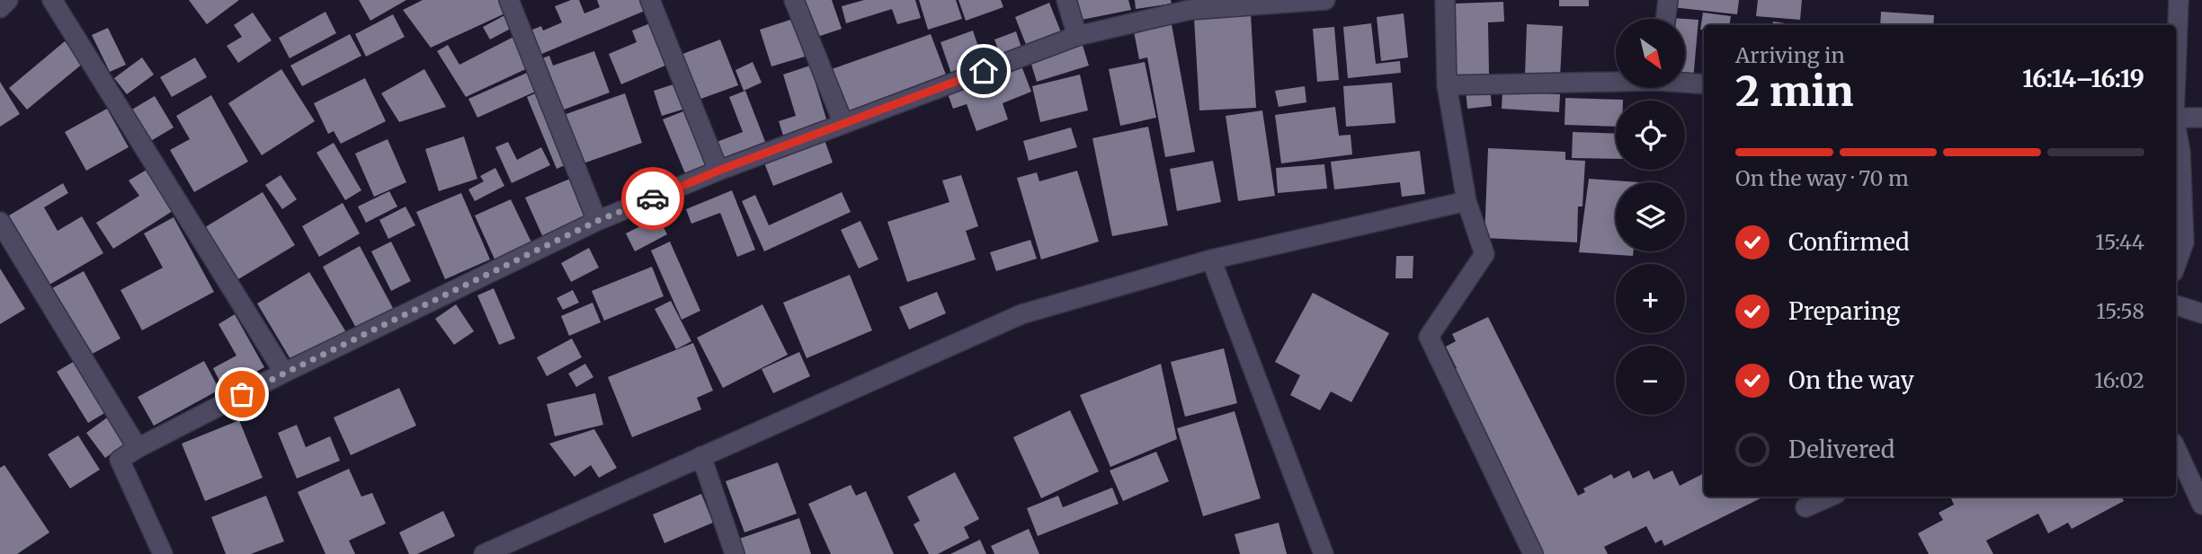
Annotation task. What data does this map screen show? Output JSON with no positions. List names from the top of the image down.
{
  "north": "bottom right",
  "page": {
    "map_buttons": ["+", "−"],
    "heading": ["2 min", "Arriving in", "16:14–16:19"],
    "bar": "On the way · 70 m",
    "list": [
      ["Confirmed", "15:44"],
      ["Preparing", "15:58"],
      ["On the way", "16:02"],
      "Delivered"
    ]
  }
}
